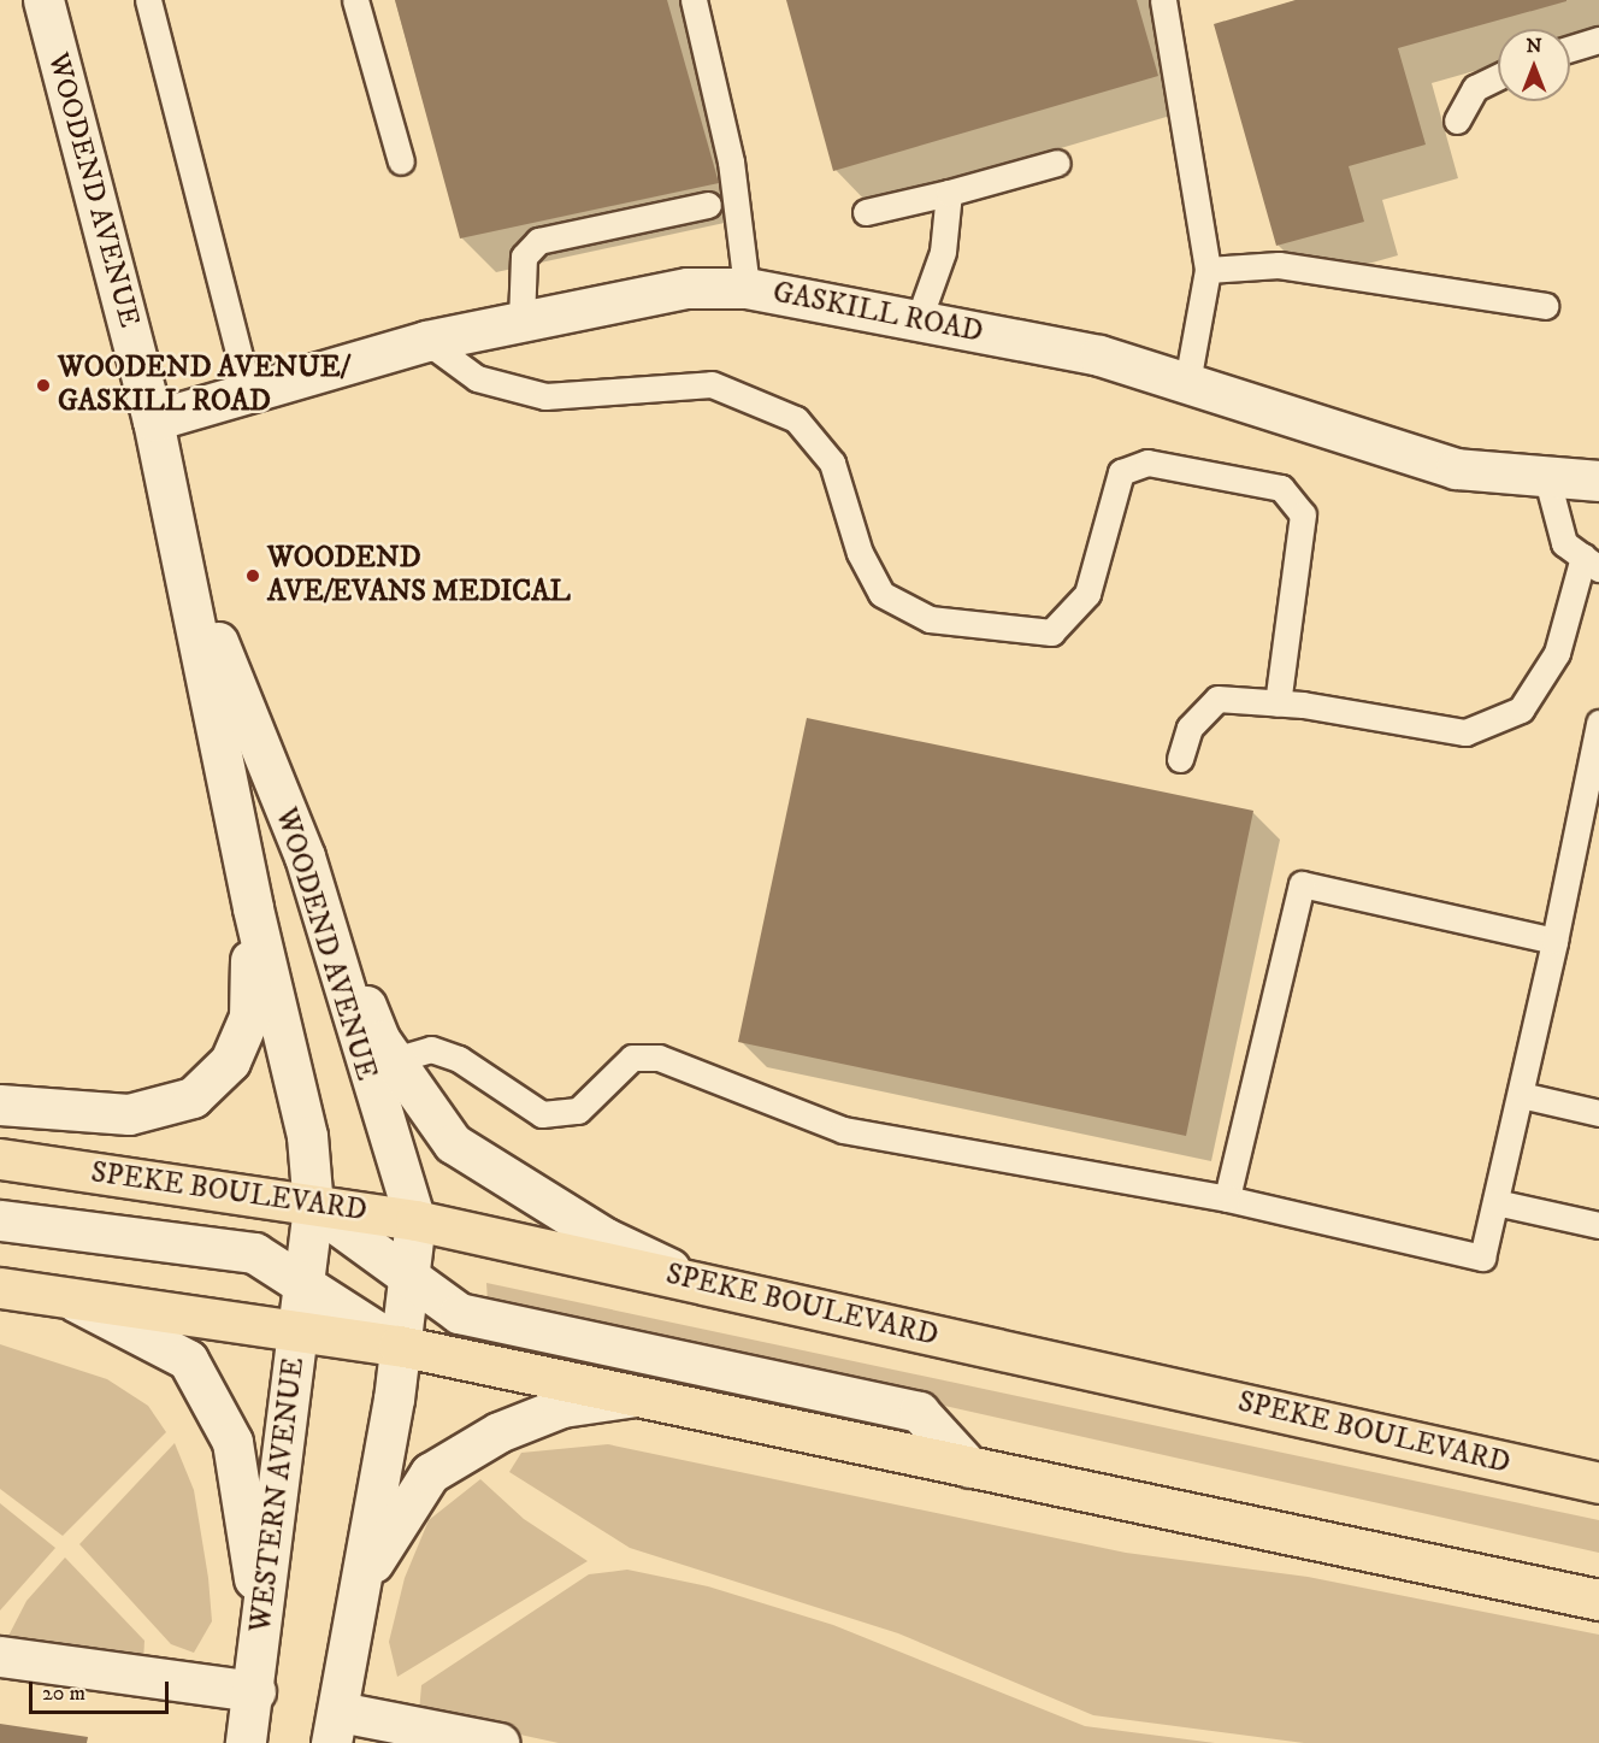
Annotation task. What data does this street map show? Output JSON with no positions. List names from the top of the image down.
{
  "streets": {
    "highway": ["SPEKE BOULEVARD"],
    "street": ["WOODEND AVENUE", "GASKILL ROAD", "WESTERN AVENUE"]
  },
  "crossings": [
    ["WOODEND AVENUE", "GASKILL ROAD"],
    ["WOODEND AVENUE", "SPEKE BOULEVARD"],
    ["WOODEND AVENUE", "WESTERN AVENUE"]
  ],
  "places": ["WOODEND AVENUE/ GASKILL ROAD", "WOODEND AVE/EVANS MEDICAL"],
  "scale_bar": "20 m",
  "north": "top"
}
